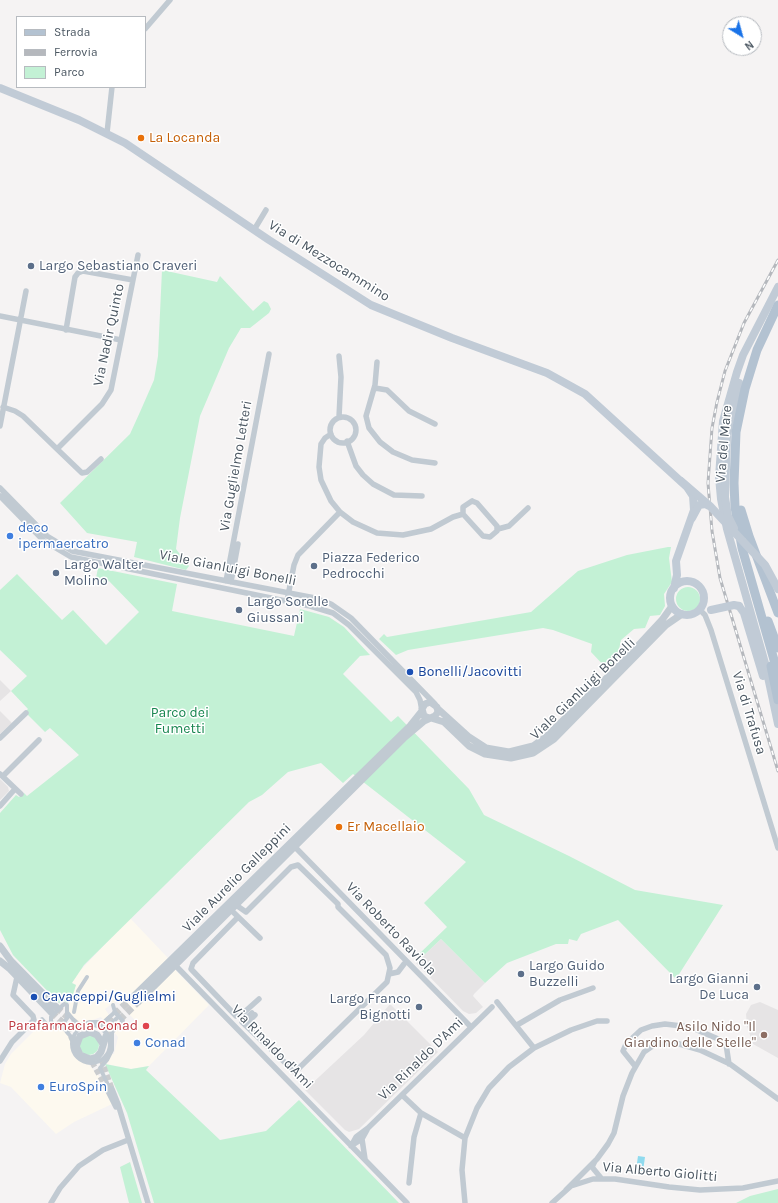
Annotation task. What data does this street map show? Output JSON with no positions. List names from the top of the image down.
{
  "streets": {
    "main road": ["Via di Mezzocammino", "Via del Mare"],
    "street": [
      "Via Nadir Quinto",
      "Via Guglielmo Letteri",
      "Viale Gianluigi Bonelli",
      "Via di Trafusa",
      "Viale Aurelio Galleppini",
      "Via Roberto Raviola",
      "Via Rinaldo d'Ami",
      "Via Rinaldo D'Ami",
      "Via Alberto Giolitti"
    ]
  },
  "crossings": [
    ["Via di Mezzocammino", "Viale Gianluigi Bonelli"],
    ["Via di Mezzocammino", "Via di Trafusa"],
    ["Via Guglielmo Letteri", "Viale Gianluigi Bonelli"],
    ["Viale Gianluigi Bonelli", "Via di Trafusa"],
    ["Viale Aurelio Galleppini", "Via Roberto Raviola"],
    ["Viale Aurelio Galleppini", "Via Rinaldo d'Ami"],
    ["Via Roberto Raviola", "Via Rinaldo D'Ami"],
    ["Via Rinaldo d'Ami", "Via Rinaldo D'Ami"]
  ],
  "parks": ["Parco dei Fumetti"],
  "places": [
    "La Locanda",
    "Largo Sebastiano Craveri",
    "deco ipermaercatro",
    "Piazza Federico Pedrocchi",
    "Largo Walter Molino",
    "Largo Sorelle Giussani",
    "Bonelli/Jacovitti",
    "Er Macellaio",
    "Largo Guido Buzzelli",
    "Largo Gianni De Luca",
    "Cavaceppi/Guglielmi",
    "Largo Franco Bignotti",
    "Parafarmacia Conad",
    "Asilo Nido \"Il Giardino delle Stelle\"",
    "Conad",
    "EuroSpin"
  ],
  "legend": ["Strada", "Ferrovia", "Parco"],
  "north": "bottom right"
}
